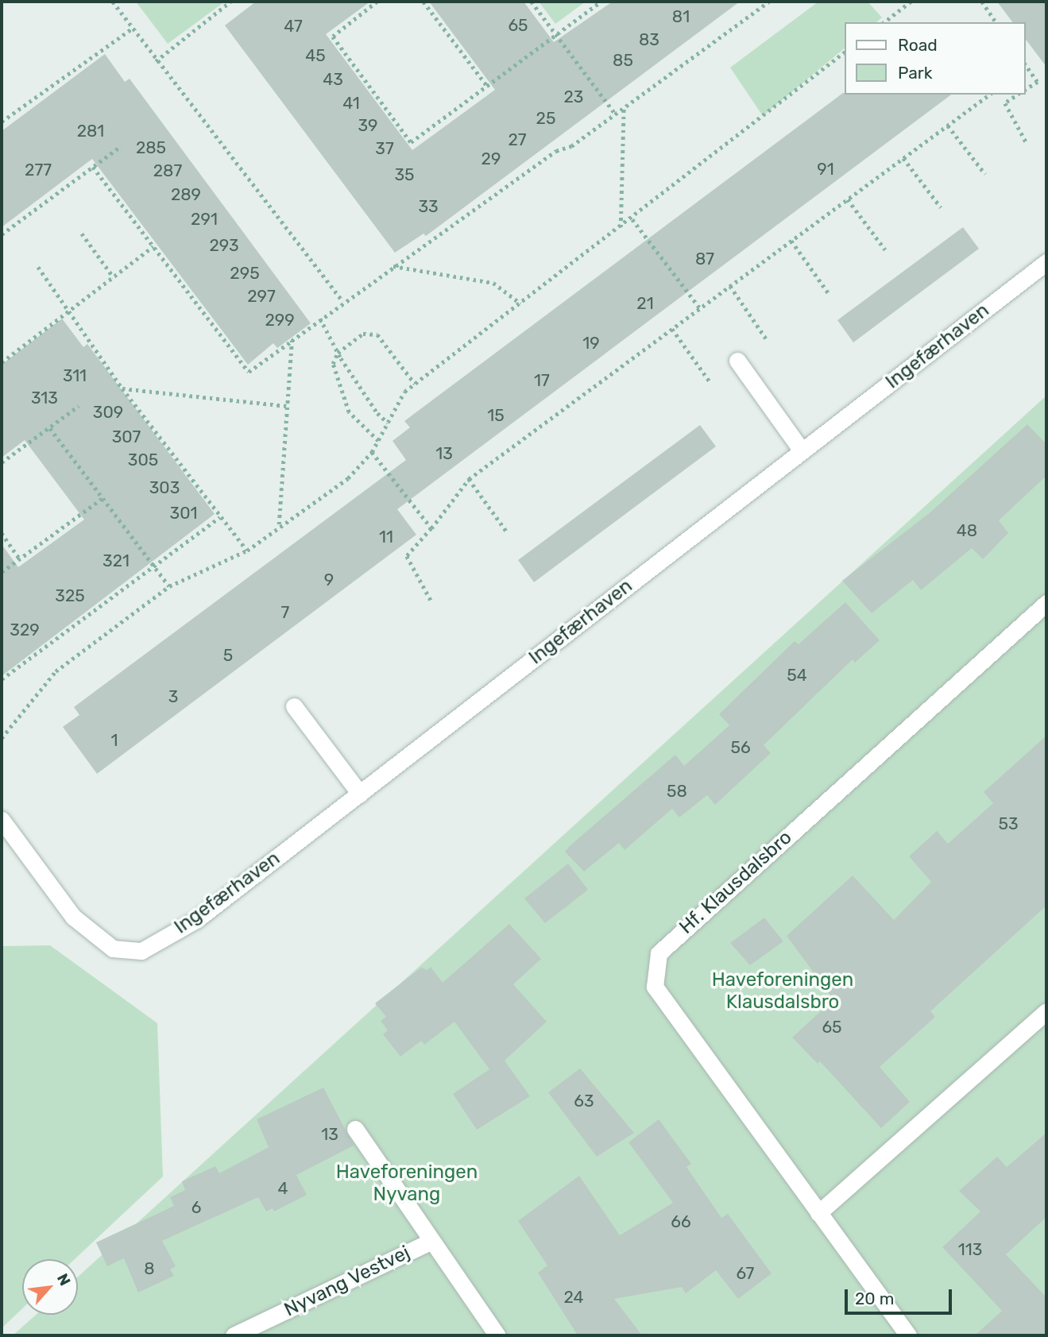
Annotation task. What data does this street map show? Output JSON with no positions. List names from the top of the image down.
{
  "streets": {
    "street": ["Ingefærhaven", "Hf. Klausdalsbro", "Nyvang Vestvej"]
  },
  "parks": ["Haveforeningen Klausdalsbro", "Haveforeningen Nyvang"],
  "house_numbers": [
    "81",
    "65",
    "47",
    "83",
    "45",
    "85",
    "43",
    "23",
    "41",
    "25",
    "39",
    "281",
    "27",
    "285",
    "37",
    "29",
    "91",
    "277",
    "287",
    "35",
    "289",
    "33",
    "291",
    "293",
    "87",
    "295",
    "297",
    "21",
    "299",
    "19",
    "311",
    "17",
    "313",
    "309",
    "15",
    "307",
    "13",
    "305",
    "303",
    "301",
    "48",
    "11",
    "321",
    "9",
    "325",
    "7",
    "329",
    "5",
    "54",
    "3",
    "1",
    "56",
    "58",
    "53",
    "65",
    "63",
    "13",
    "4",
    "6",
    "66",
    "113",
    "8",
    "67",
    "24"
  ],
  "legend": ["Road", "Park"],
  "scale_bar": "20 m",
  "north": "top right"
}
